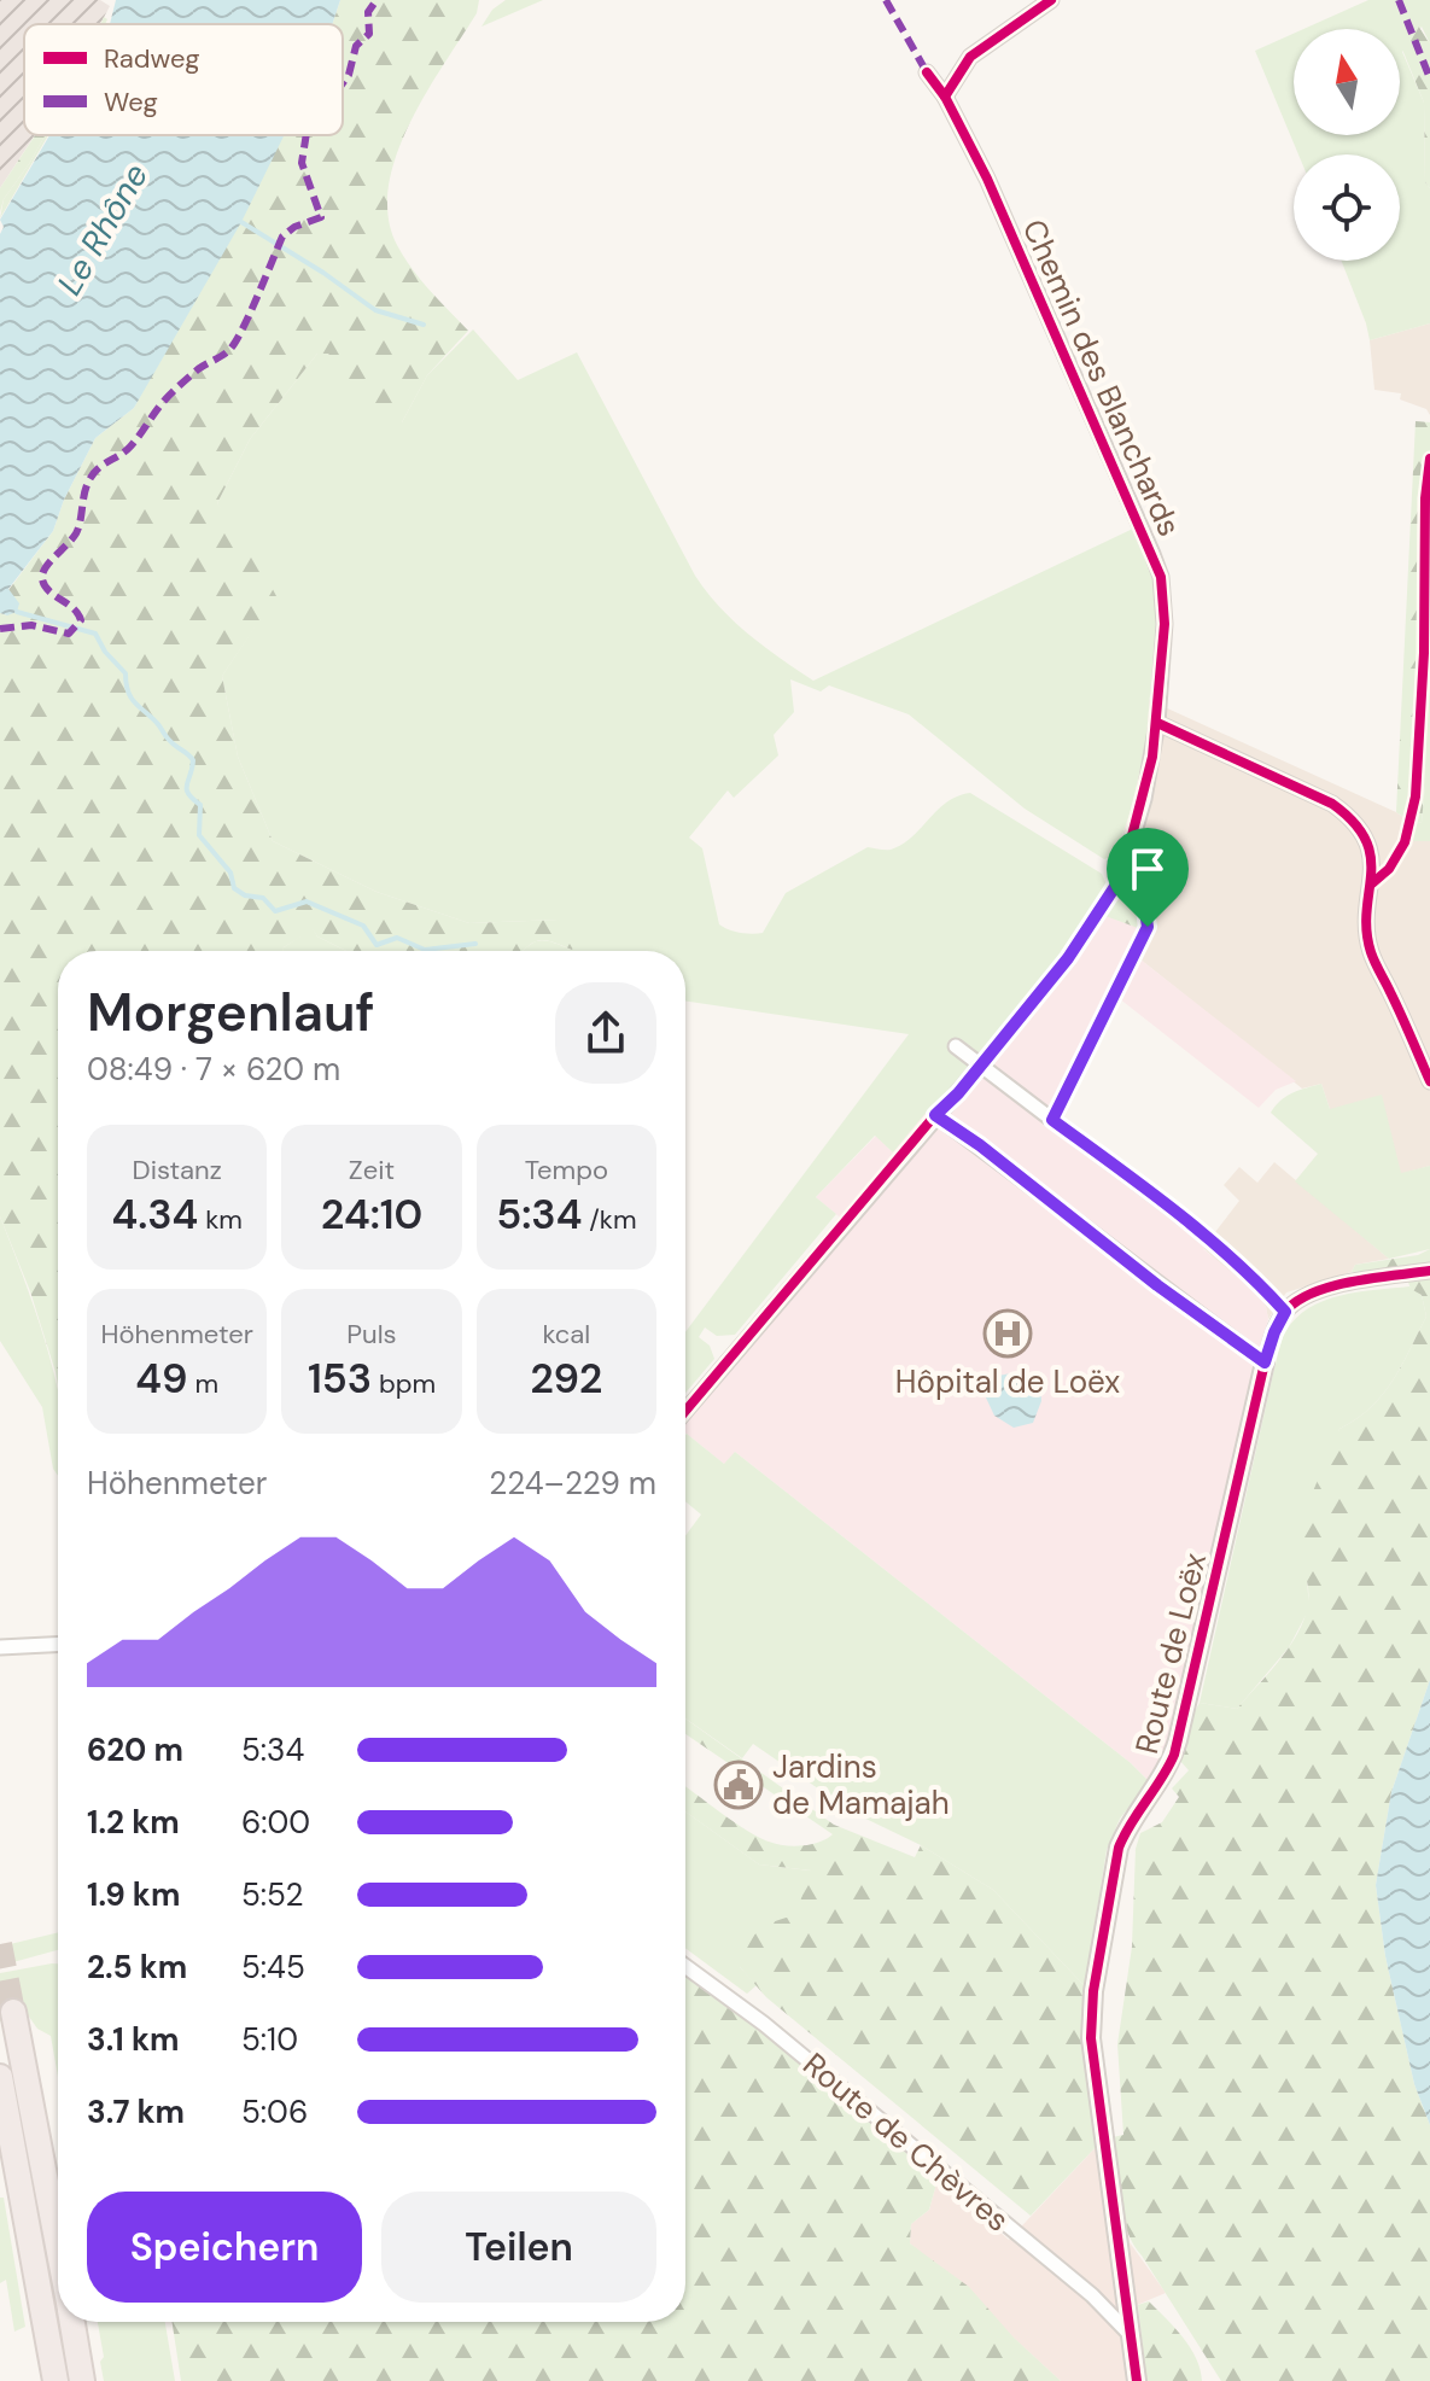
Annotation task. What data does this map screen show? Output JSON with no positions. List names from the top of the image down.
{
  "streets": {
    "street": ["Chemin des Blanchards", "Route de Loëx", "Route de Chèvres"]
  },
  "crossings": [
    ["Route de Loëx", "Route de Chèvres"]
  ],
  "water": ["Le Rhône"],
  "places": {
    "hospital": ["Hôpital de Loëx"],
    "public building": ["Jardins de Mamajah"]
  },
  "legend": ["Radweg", "Weg"],
  "north": "top",
  "page": {
    "heading": ["Morgenlauf", "08:49 · 7 × 620 m"],
    "stats": [
      ["Distanz", "4.34 km"],
      ["Zeit", "24:10"],
      ["Tempo", "5:34 /km"],
      ["Höhenmeter", "49 m"],
      ["Puls", "153 bpm"],
      ["kcal", "292"]
    ],
    "chart": ["Höhenmeter", "224–229 m"],
    "list": [
      {
        "name": "620 m",
        "note": "5:34"
      },
      {
        "name": "1.2 km",
        "note": "6:00"
      },
      {
        "name": "1.9 km",
        "note": "5:52"
      },
      {
        "name": "2.5 km",
        "note": "5:45"
      },
      {
        "name": "3.1 km",
        "note": "5:10"
      },
      {
        "name": "3.7 km",
        "note": "5:06"
      }
    ],
    "buttons": ["Speichern", "Teilen"]
  }
}
